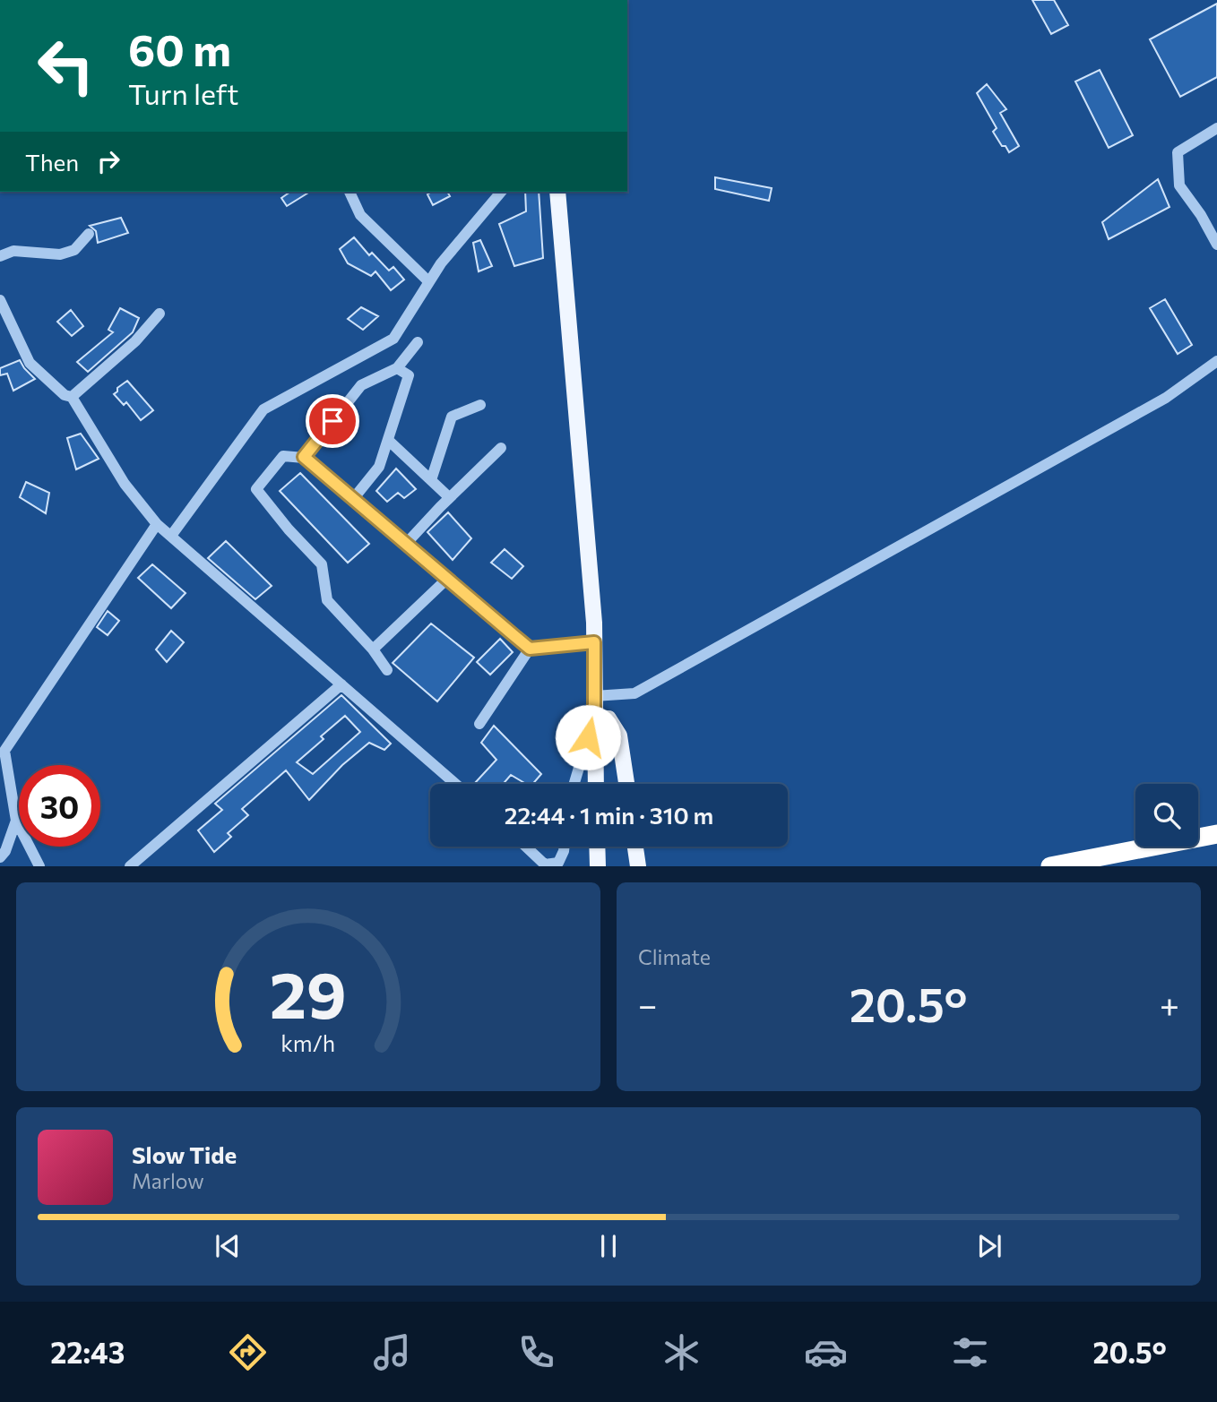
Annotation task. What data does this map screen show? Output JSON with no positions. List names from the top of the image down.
{
  "page": {
    "turn": ["60 m", "Turn left"],
    "then": "Then",
    "limit": "30",
    "trip": "22:44 · 1 min · 310 m",
    "tile": "Climate",
    "heat": ["−", "20.5°", "+"],
    "song": ["Slow Tide", "Marlow"],
    "tabs": ["22:43", "20.5°"],
    "gauge": ["29", "km/h"]
  }
}
